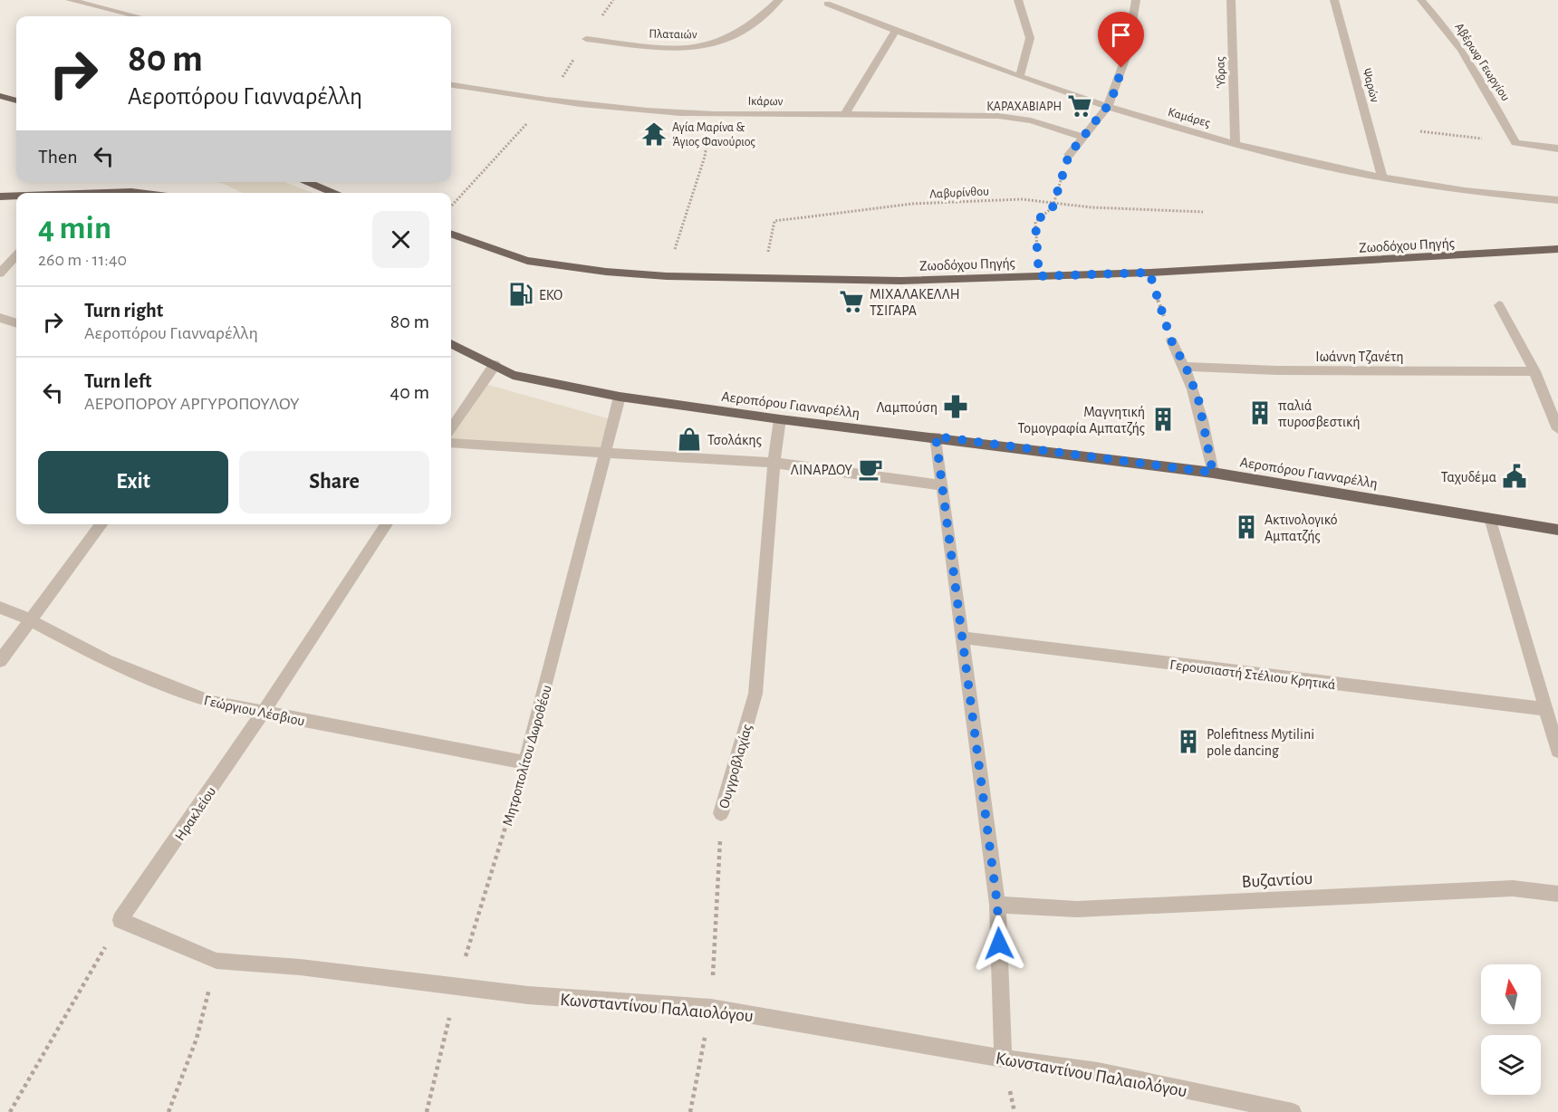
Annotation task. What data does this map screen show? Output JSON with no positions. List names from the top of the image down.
{
  "streets": {
    "main road": ["Ζωοδόχου Πηγής", "Αεροπόρου Γιανναρέλλη"],
    "street": [
      "Πλαταιών",
      "Αβέρωφ Γεωργίου",
      "Ύδρας",
      "Ψαρών",
      "Ικάρων",
      "Καμάρες",
      "Ιωάννη Τζανέτη",
      "Γερουσιαστή Στέλιου Κρητικά",
      "Γεώργιου Λέσβιου",
      "Μητροπολίτου Δωροθέου",
      "Ουγγροβλαχίας",
      "Ηρακλείου",
      "Βυζαντίου",
      "Κωνσταντίνου Παλαιολόγου"
    ],
    "path": ["Λαβυρίνθου"]
  },
  "crossings": [
    ["Ύδρας", "Καμάρες"],
    ["Ψαρών", "Καμάρες"],
    ["Λαβυρίνθου", "Ζωοδόχου Πηγής"],
    ["Αεροπόρου Γιανναρέλλη", "Μητροπολίτου Δωροθέου"],
    ["Αεροπόρου Γιανναρέλλη", "Ουγγροβλαχίας"],
    ["Γεώργιου Λέσβιου", "Μητροπολίτου Δωροθέου"],
    ["Γεώργιου Λέσβιου", "Ηρακλείου"],
    ["Μητροπολίτου Δωροθέου", "Κωνσταντίνου Παλαιολόγου"],
    ["Ουγγροβλαχίας", "Κωνσταντίνου Παλαιολόγου"],
    ["Ηρακλείου", "Κωνσταντίνου Παλαιολόγου"]
  ],
  "places": {
    "supermarket": ["ΚΑΡΑΧΑΒΙΑΡΗ", "ΜΙΧΑΛΑΚΕΛΛΗ ΤΣΙΓΑΡΑ"],
    "temple": ["Αγία Μαρίνα & Άγιος Φανούριος"],
    "fuel station": ["EKO"],
    "pharmacy": ["Λαμπούση"],
    "building": [
      "παλιά πυροσβεστική",
      "Μαγνητική Τομογραφία Αμπατζής",
      "Ακτινολογικό Αμπατζής",
      "Polefitness Mytilini pole dancing"
    ],
    "shop": ["Τσολάκης"],
    "cafe": ["ΛΙΝΑΡΔΟΥ"],
    "public building": ["Ταχυδέμα"]
  },
  "north": "top",
  "page": {
    "turn": ["80 m", "Αεροπόρου Γιανναρέλλη"],
    "then": "Then",
    "heading": ["4 min", "260 m · 11:40"],
    "list": [
      {
        "name": "Turn right",
        "note": "Αεροπόρου Γιανναρέλλη",
        "value": "80 m"
      },
      {
        "name": "Turn left",
        "note": "ΑΕΡΟΠΟΡΟΥ ΑΡΓΥΡΟΠΟΥΛΟΥ",
        "value": "40 m"
      }
    ],
    "buttons": ["Exit", "Share"]
  }
}
